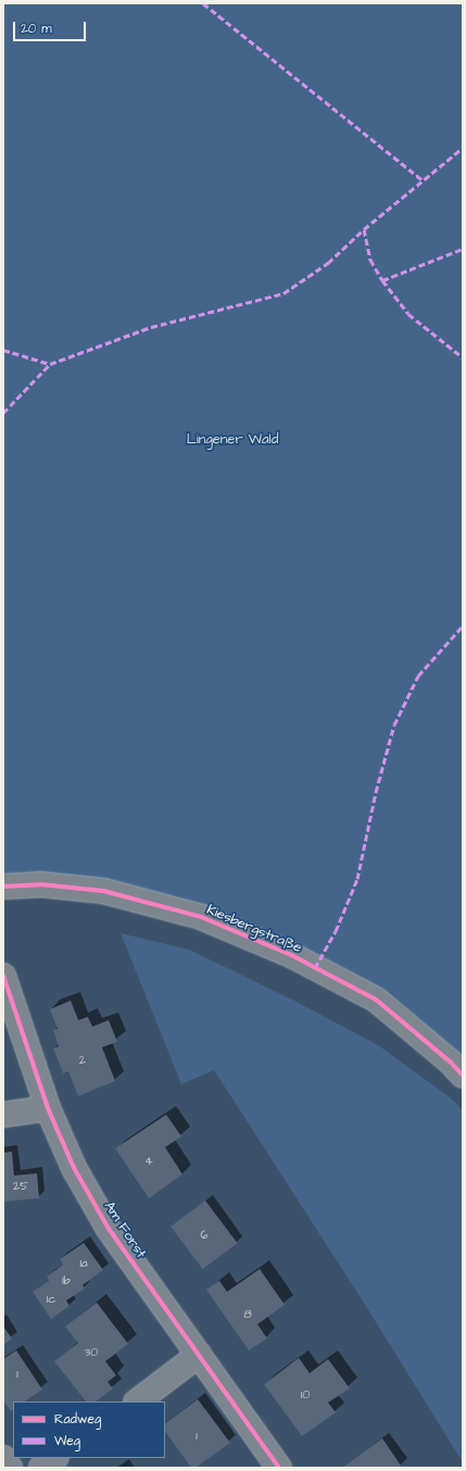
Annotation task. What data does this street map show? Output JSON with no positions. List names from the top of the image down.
{
  "streets": {
    "street": ["Kiesbergstraße", "Am Forst"]
  },
  "parks": ["Lingener Wald"],
  "house_numbers": [
    "2",
    "4",
    "25",
    "6",
    "1a",
    "1b",
    "1c",
    "8",
    "30",
    "1",
    "10",
    "1"
  ],
  "legend": ["Radweg", "Weg"],
  "scale_bar": "20 m"
}
